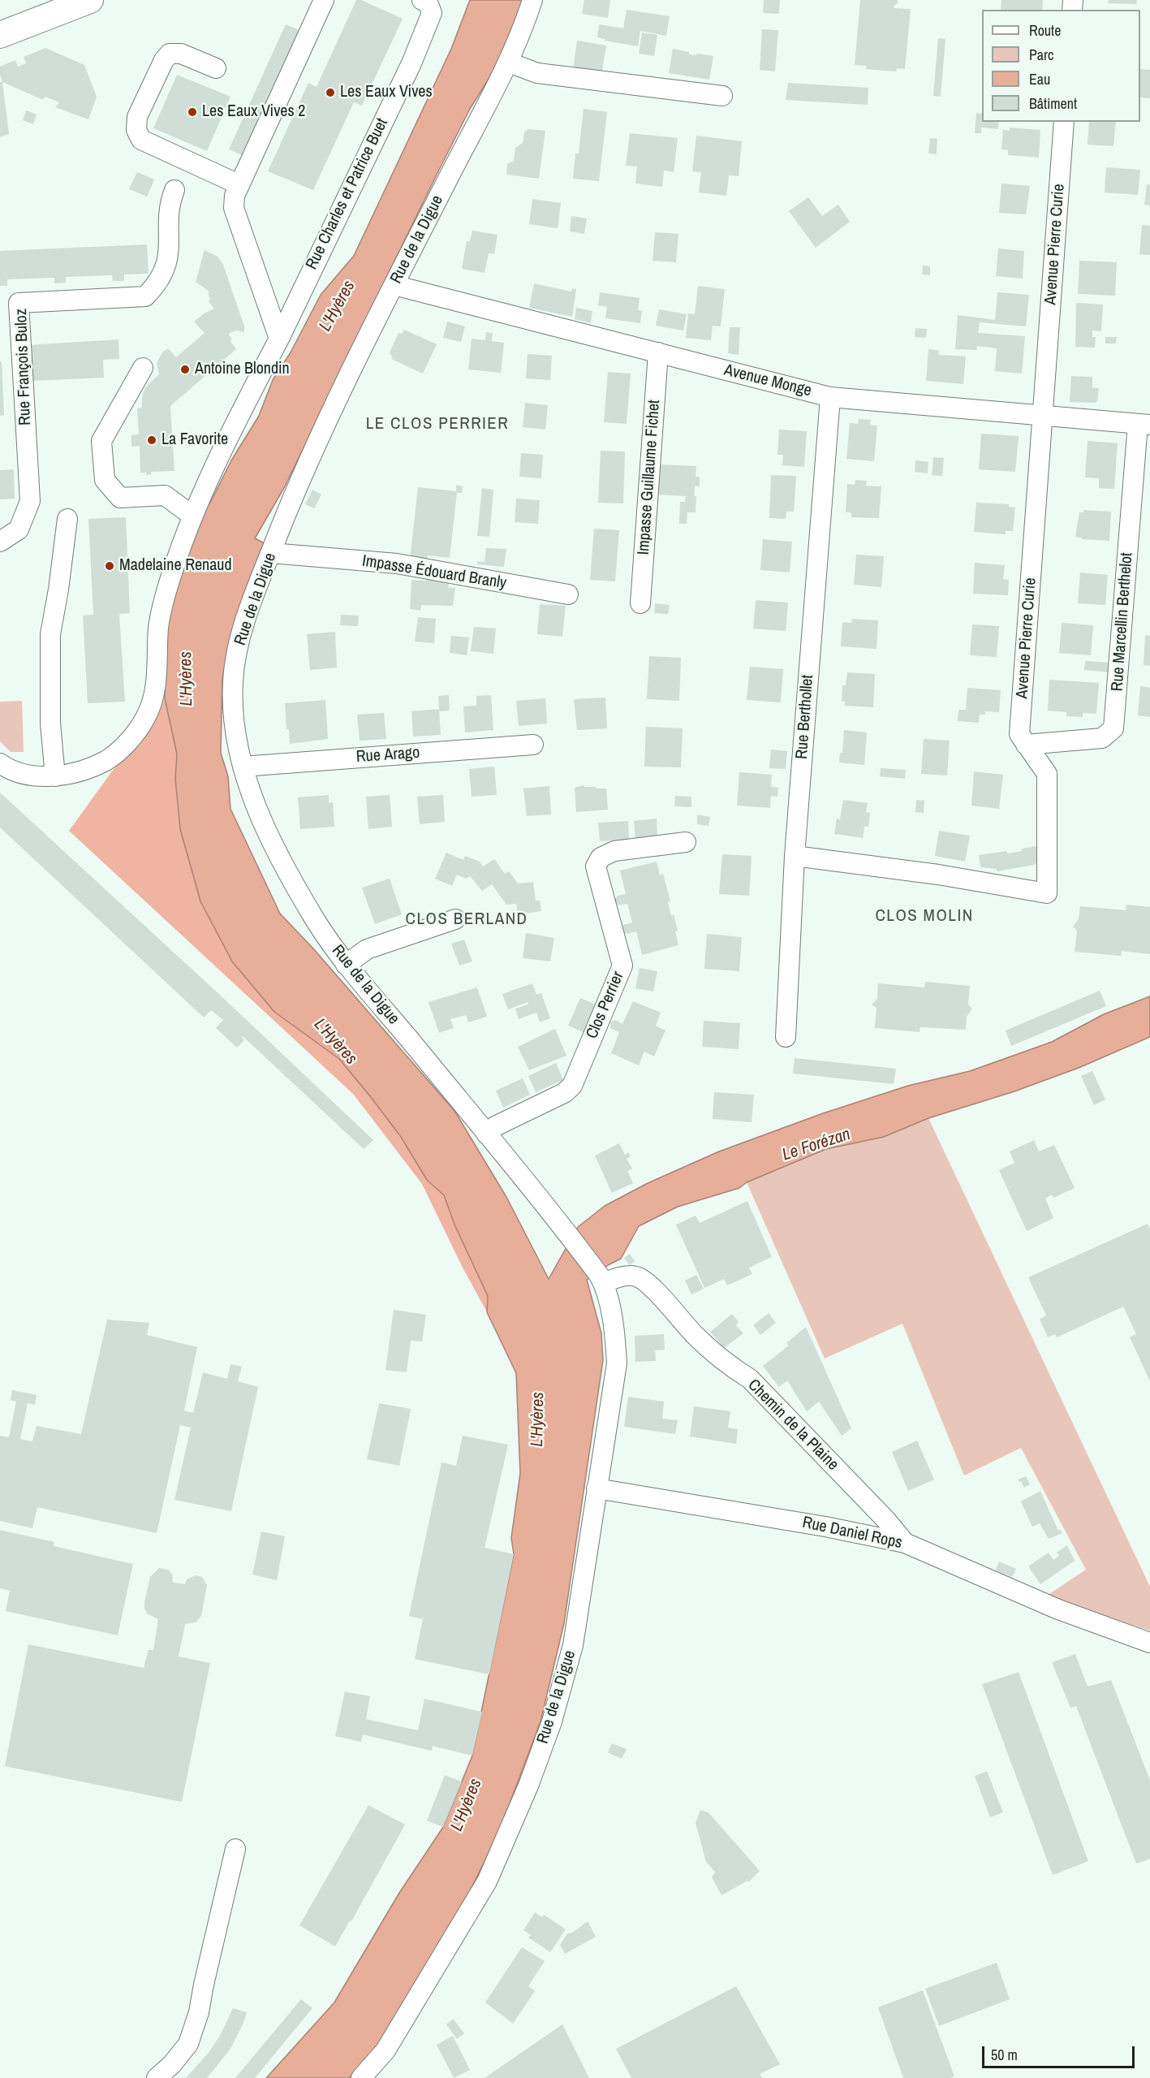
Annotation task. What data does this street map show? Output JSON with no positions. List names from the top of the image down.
{
  "streets": {
    "street": [
      "Rue Charles et Patrice Buet",
      "Rue de la Digue",
      "Avenue Pierre Curie",
      "Rue François Buloz",
      "Avenue Monge",
      "Impasse Guillaume Fichet",
      "Impasse Édouard Branly",
      "Rue Marcellin Berthelot",
      "Rue Berthollet",
      "Rue Arago",
      "Clos Perrier",
      "Chemin de la Plaine",
      "Rue Daniel Rops"
    ]
  },
  "crossings": [
    ["Rue de la Digue", "Avenue Monge"],
    ["Rue de la Digue", "Impasse Édouard Branly"],
    ["Rue de la Digue", "Rue Arago"],
    ["Rue de la Digue", "Clos Perrier"],
    ["Rue de la Digue", "Chemin de la Plaine"],
    ["Rue de la Digue", "Rue Daniel Rops"],
    ["Avenue Pierre Curie", "Avenue Monge"],
    ["Avenue Pierre Curie", "Rue Marcellin Berthelot"],
    ["Avenue Pierre Curie", "Rue Berthollet"],
    ["Avenue Monge", "Impasse Guillaume Fichet"],
    ["Avenue Monge", "Rue Marcellin Berthelot"],
    ["Avenue Monge", "Rue Berthollet"],
    ["Chemin de la Plaine", "Rue Daniel Rops"]
  ],
  "districts": ["LE CLOS PERRIER", "CLOS MOLIN", "CLOS BERLAND"],
  "water": ["L'Hyères", "Le Forézan"],
  "places": [
    "Les Eaux Vives",
    "Les Eaux Vives 2",
    "Antoine Blondin",
    "La Favorite",
    "Madelaine Renaud"
  ],
  "legend": [
    "Route",
    "Parc",
    "Eau",
    "Bâtiment"
  ],
  "scale_bar": "50 m"
}
